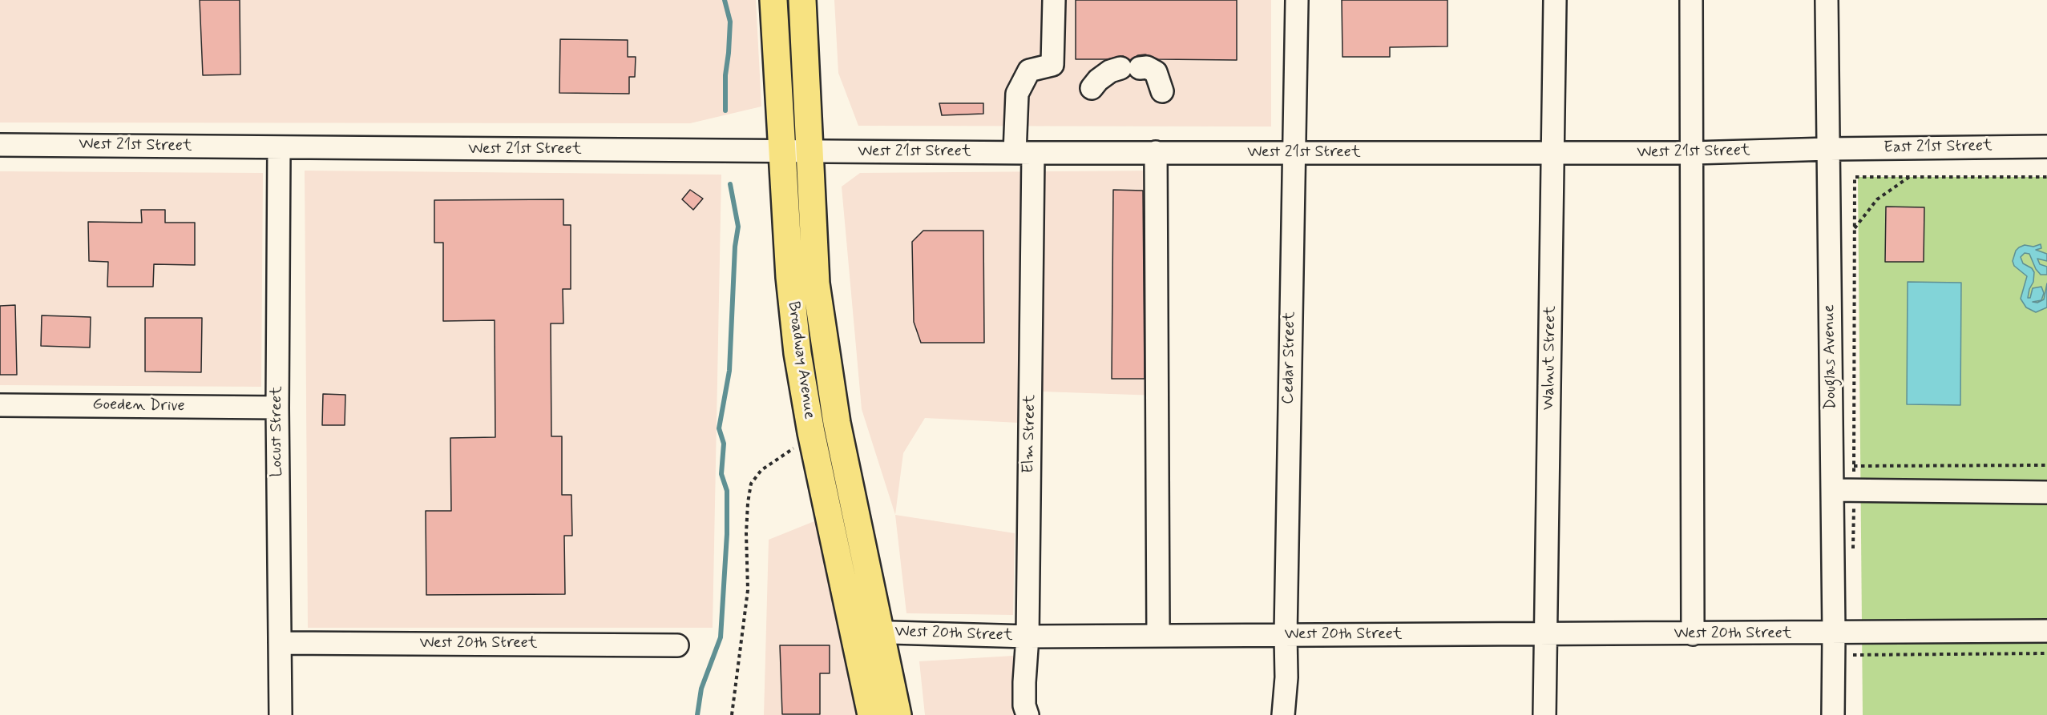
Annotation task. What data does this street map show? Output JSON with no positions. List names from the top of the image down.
{
  "streets": {
    "highway": ["Broadway Avenue"],
    "street": [
      "West 21st Street",
      "East 21st Street",
      "Douglas Avenue",
      "Cedar Street",
      "Walnut Street",
      "Goeden Drive",
      "Locust Street",
      "Elm Street",
      "West 20th Street"
    ]
  },
  "crossings": [
    ["West 21st Street", "East 21st Street"],
    ["West 21st Street", "Douglas Avenue"],
    ["West 21st Street", "Cedar Street"],
    ["West 21st Street", "Walnut Street"],
    ["West 21st Street", "Broadway Avenue"],
    ["West 21st Street", "Locust Street"],
    ["West 21st Street", "Elm Street"],
    ["East 21st Street", "Douglas Avenue"],
    ["Douglas Avenue", "West 20th Street"],
    ["Cedar Street", "West 20th Street"],
    ["Walnut Street", "West 20th Street"],
    ["Broadway Avenue", "West 20th Street"],
    ["Goeden Drive", "Locust Street"],
    ["Locust Street", "West 20th Street"],
    ["Elm Street", "West 20th Street"]
  ]
}
